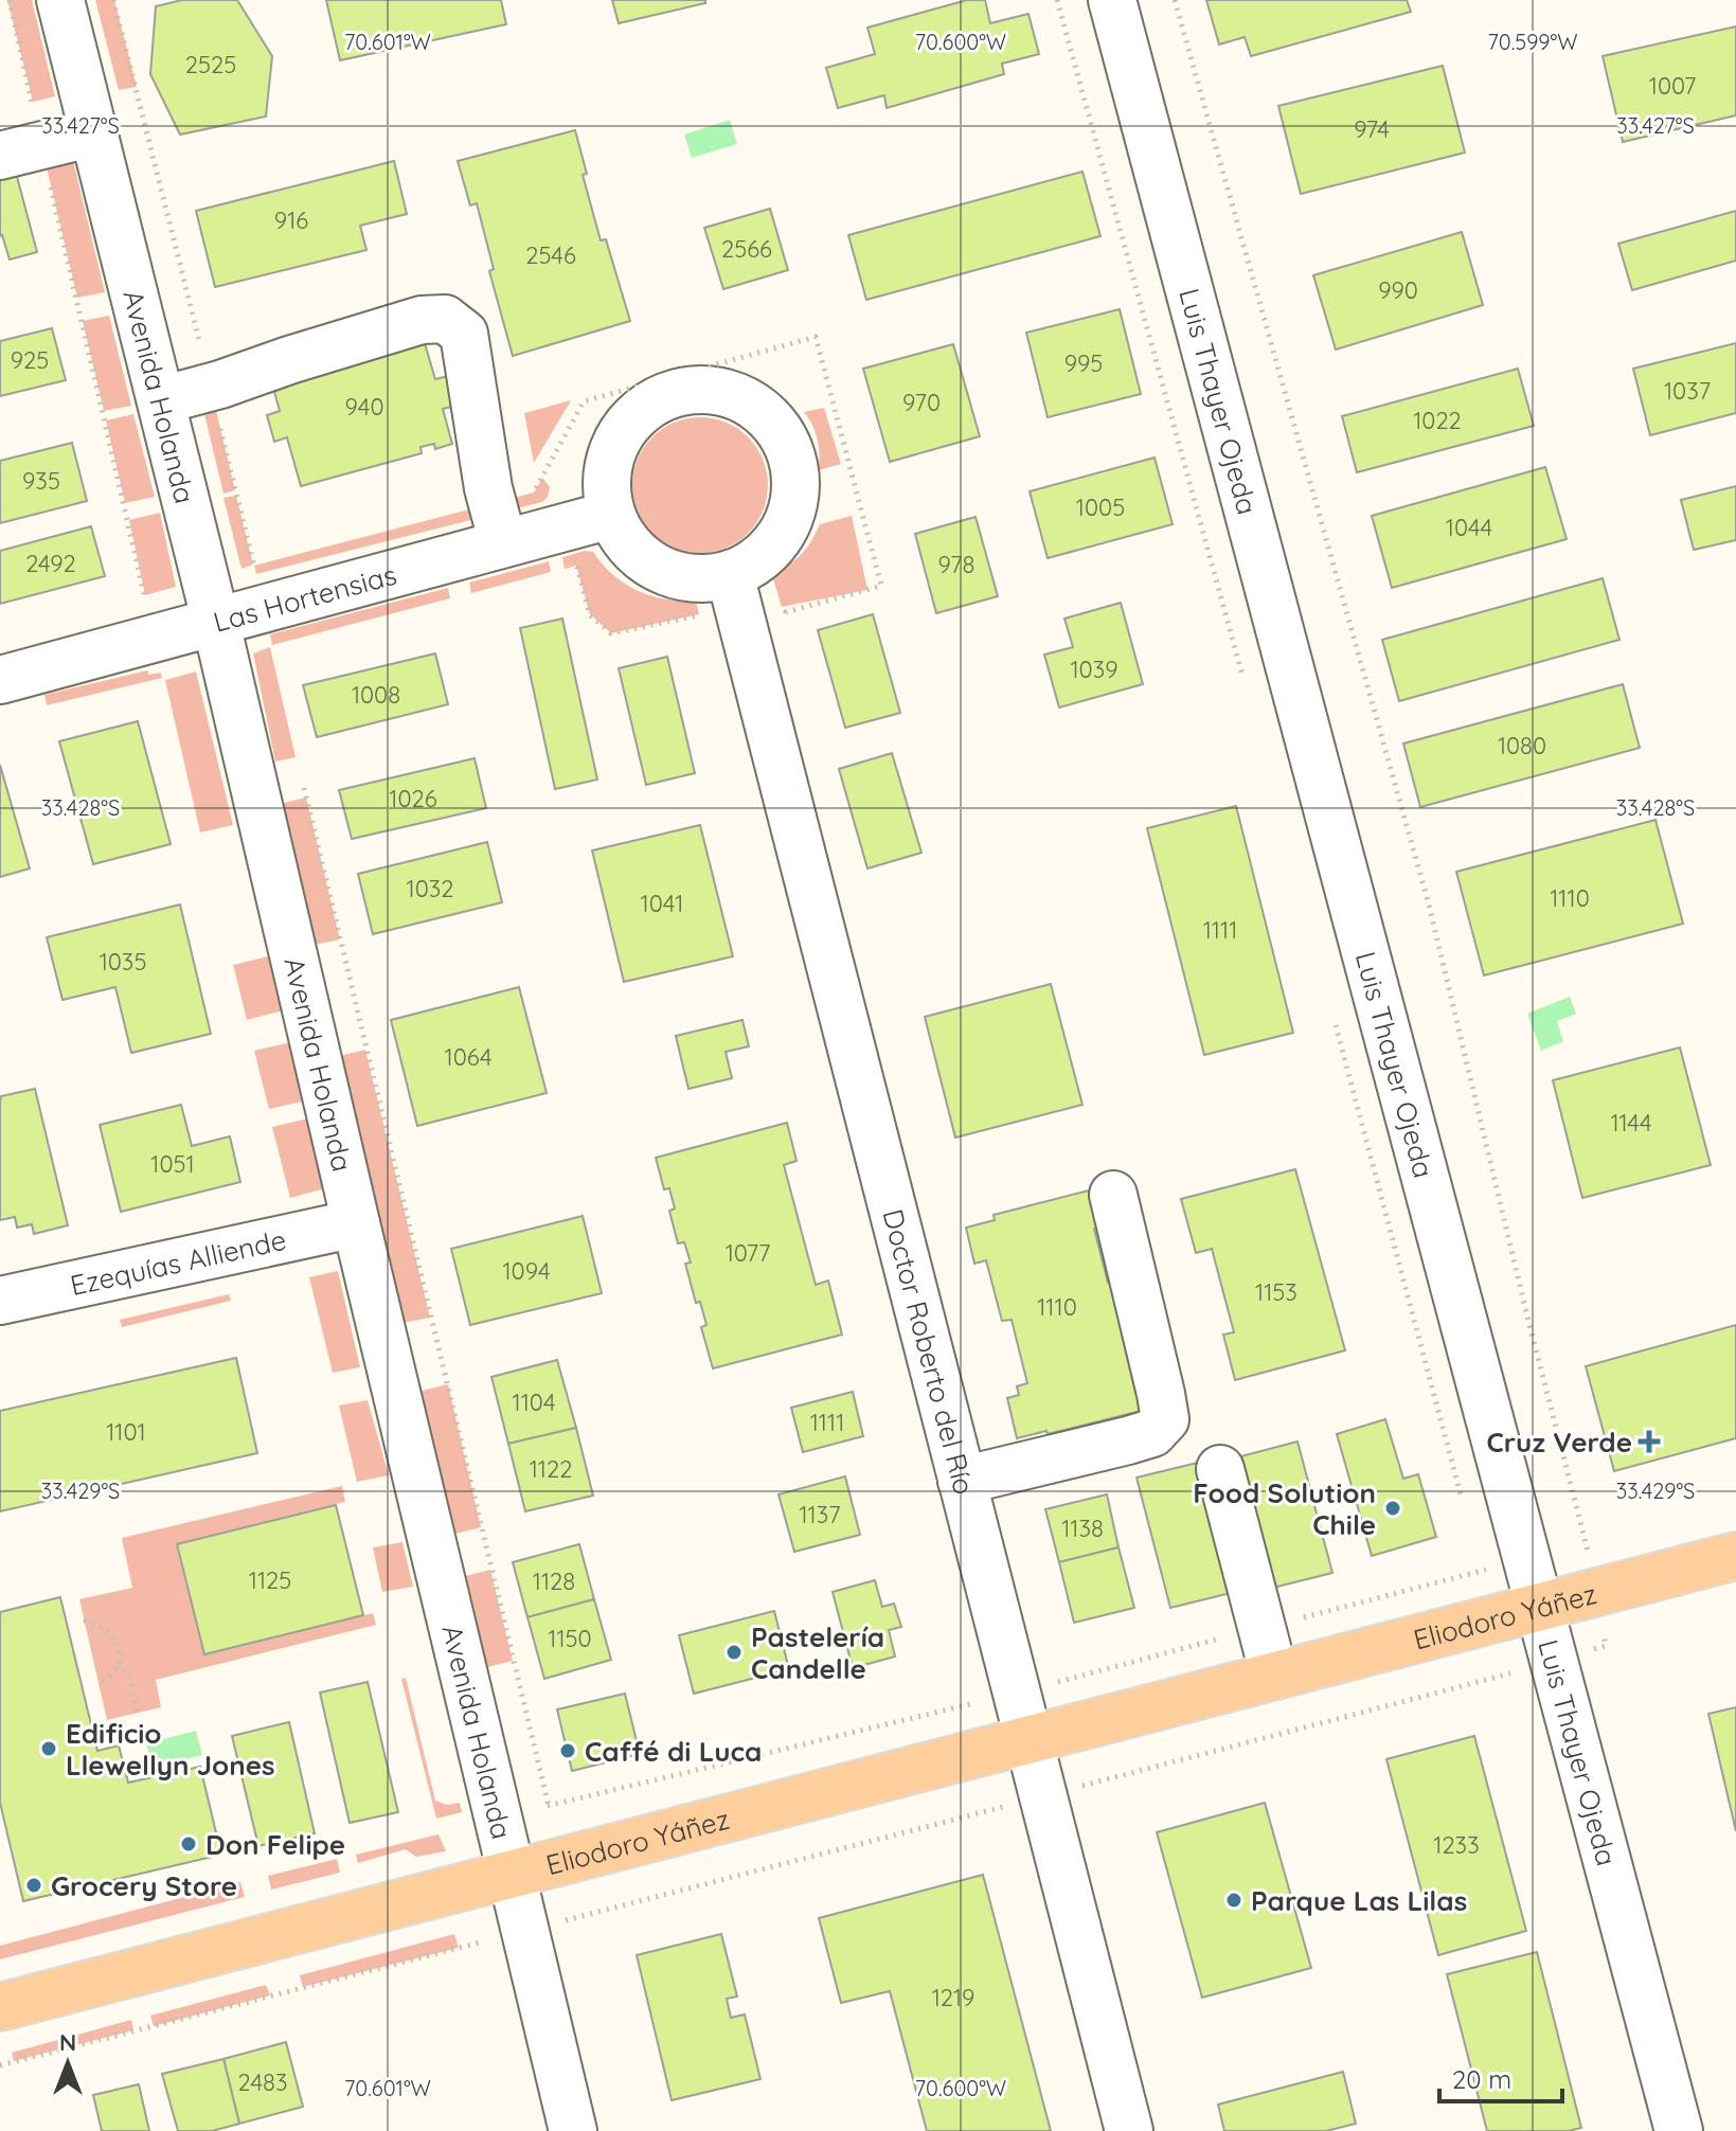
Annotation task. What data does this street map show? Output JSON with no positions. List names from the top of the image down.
{
  "streets": {
    "main road": ["Eliodoro Yáñez"],
    "street": [
      "Avenida Holanda",
      "Luis Thayer Ojeda",
      "Las Hortensias",
      "Ezequías Alliende",
      "Doctor Roberto del Río"
    ]
  },
  "crossings": [
    ["Avenida Holanda", "Las Hortensias"],
    ["Avenida Holanda", "Ezequías Alliende"],
    ["Avenida Holanda", "Eliodoro Yáñez"],
    ["Luis Thayer Ojeda", "Eliodoro Yáñez"],
    ["Las Hortensias", "Doctor Roberto del Río"],
    ["Doctor Roberto del Río", "Eliodoro Yáñez"]
  ],
  "places": {
    "health": ["Cruz Verde"],
    "other": [
      "Food Solution Chile",
      "Pastelería Candelle",
      "Edificio Llewellyn Jones",
      "Caffé di Luca",
      "Don Felipe",
      "Grocery Store",
      "Parque Las Lilas"
    ]
  },
  "house_numbers": [
    "2525",
    "1007",
    "974",
    "916",
    "2566",
    "2546",
    "990",
    "925",
    "995",
    "1037",
    "970",
    "940",
    "1022",
    "935",
    "1005",
    "1044",
    "2492",
    "978",
    "1039",
    "1008",
    "1080",
    "1026",
    "1032",
    "1110",
    "1041",
    "1111",
    "1035",
    "1064",
    "1144",
    "1051",
    "1077",
    "1094",
    "1153",
    "1110",
    "1104",
    "1111",
    "1101",
    "1122",
    "1137",
    "1138",
    "1125",
    "1128",
    "1150",
    "1233",
    "1219",
    "2483"
  ],
  "scale_bar": "20 m",
  "north": "top",
  "coordinates": [
    "70.601°W",
    "70.600°W",
    "70.599°W",
    "33.427°S",
    "33.428°S",
    "33.429°S"
  ]
}
